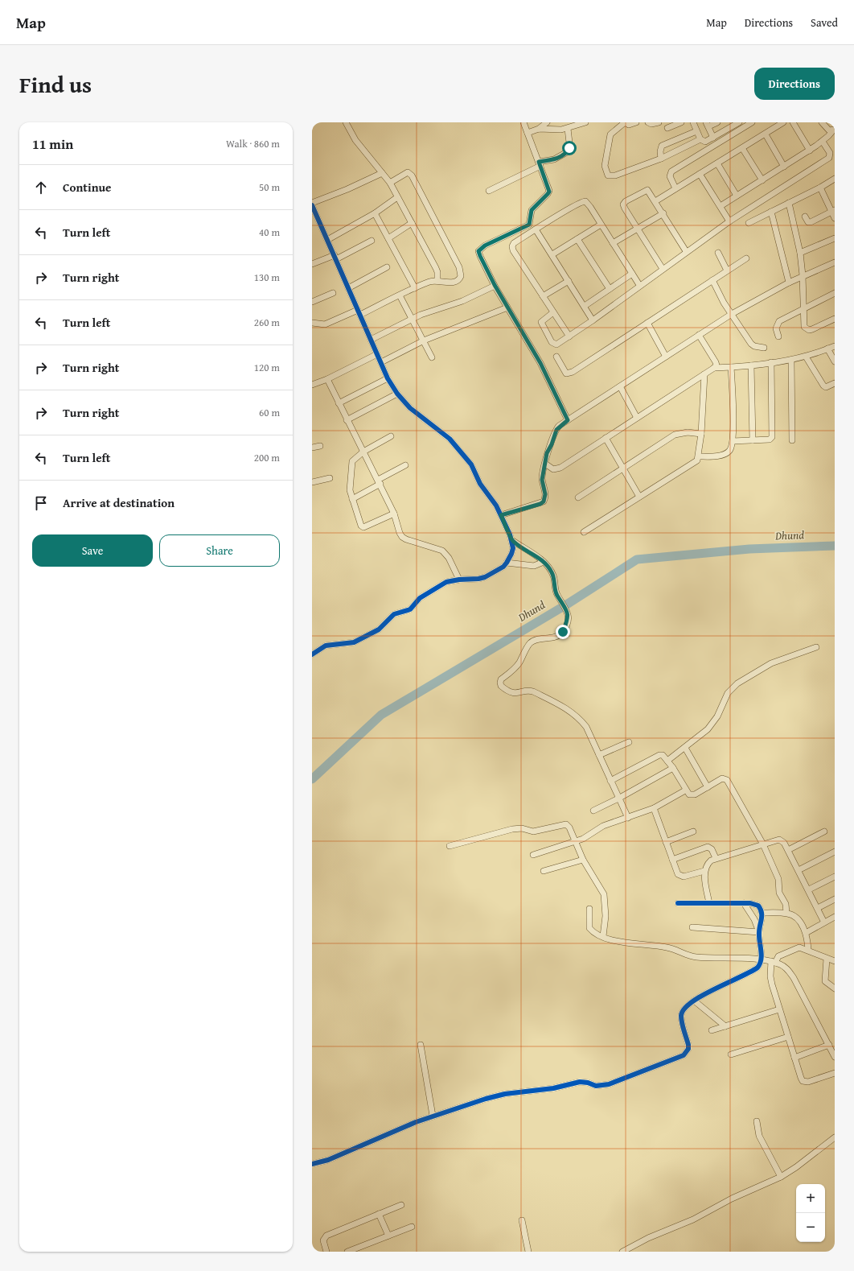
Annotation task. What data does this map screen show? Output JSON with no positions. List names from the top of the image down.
{
  "water": ["Dhund"],
  "page": {
    "header": "Map",
    "nav": ["Map", "Directions", "Saved"],
    "title": "Find us",
    "buttons": [
      "Directions",
      ["Save", "Share"]
    ],
    "heading": ["11 min", "Walk · 860 m"],
    "list": [
      ["Continue", "50 m"],
      ["Turn left", "40 m"],
      ["Turn right", "130 m"],
      ["Turn left", "260 m"],
      ["Turn right", "120 m"],
      ["Turn right", "60 m"],
      ["Turn left", "200 m"],
      "Arrive at destination"
    ],
    "map_buttons": ["+", "−"]
  }
}
